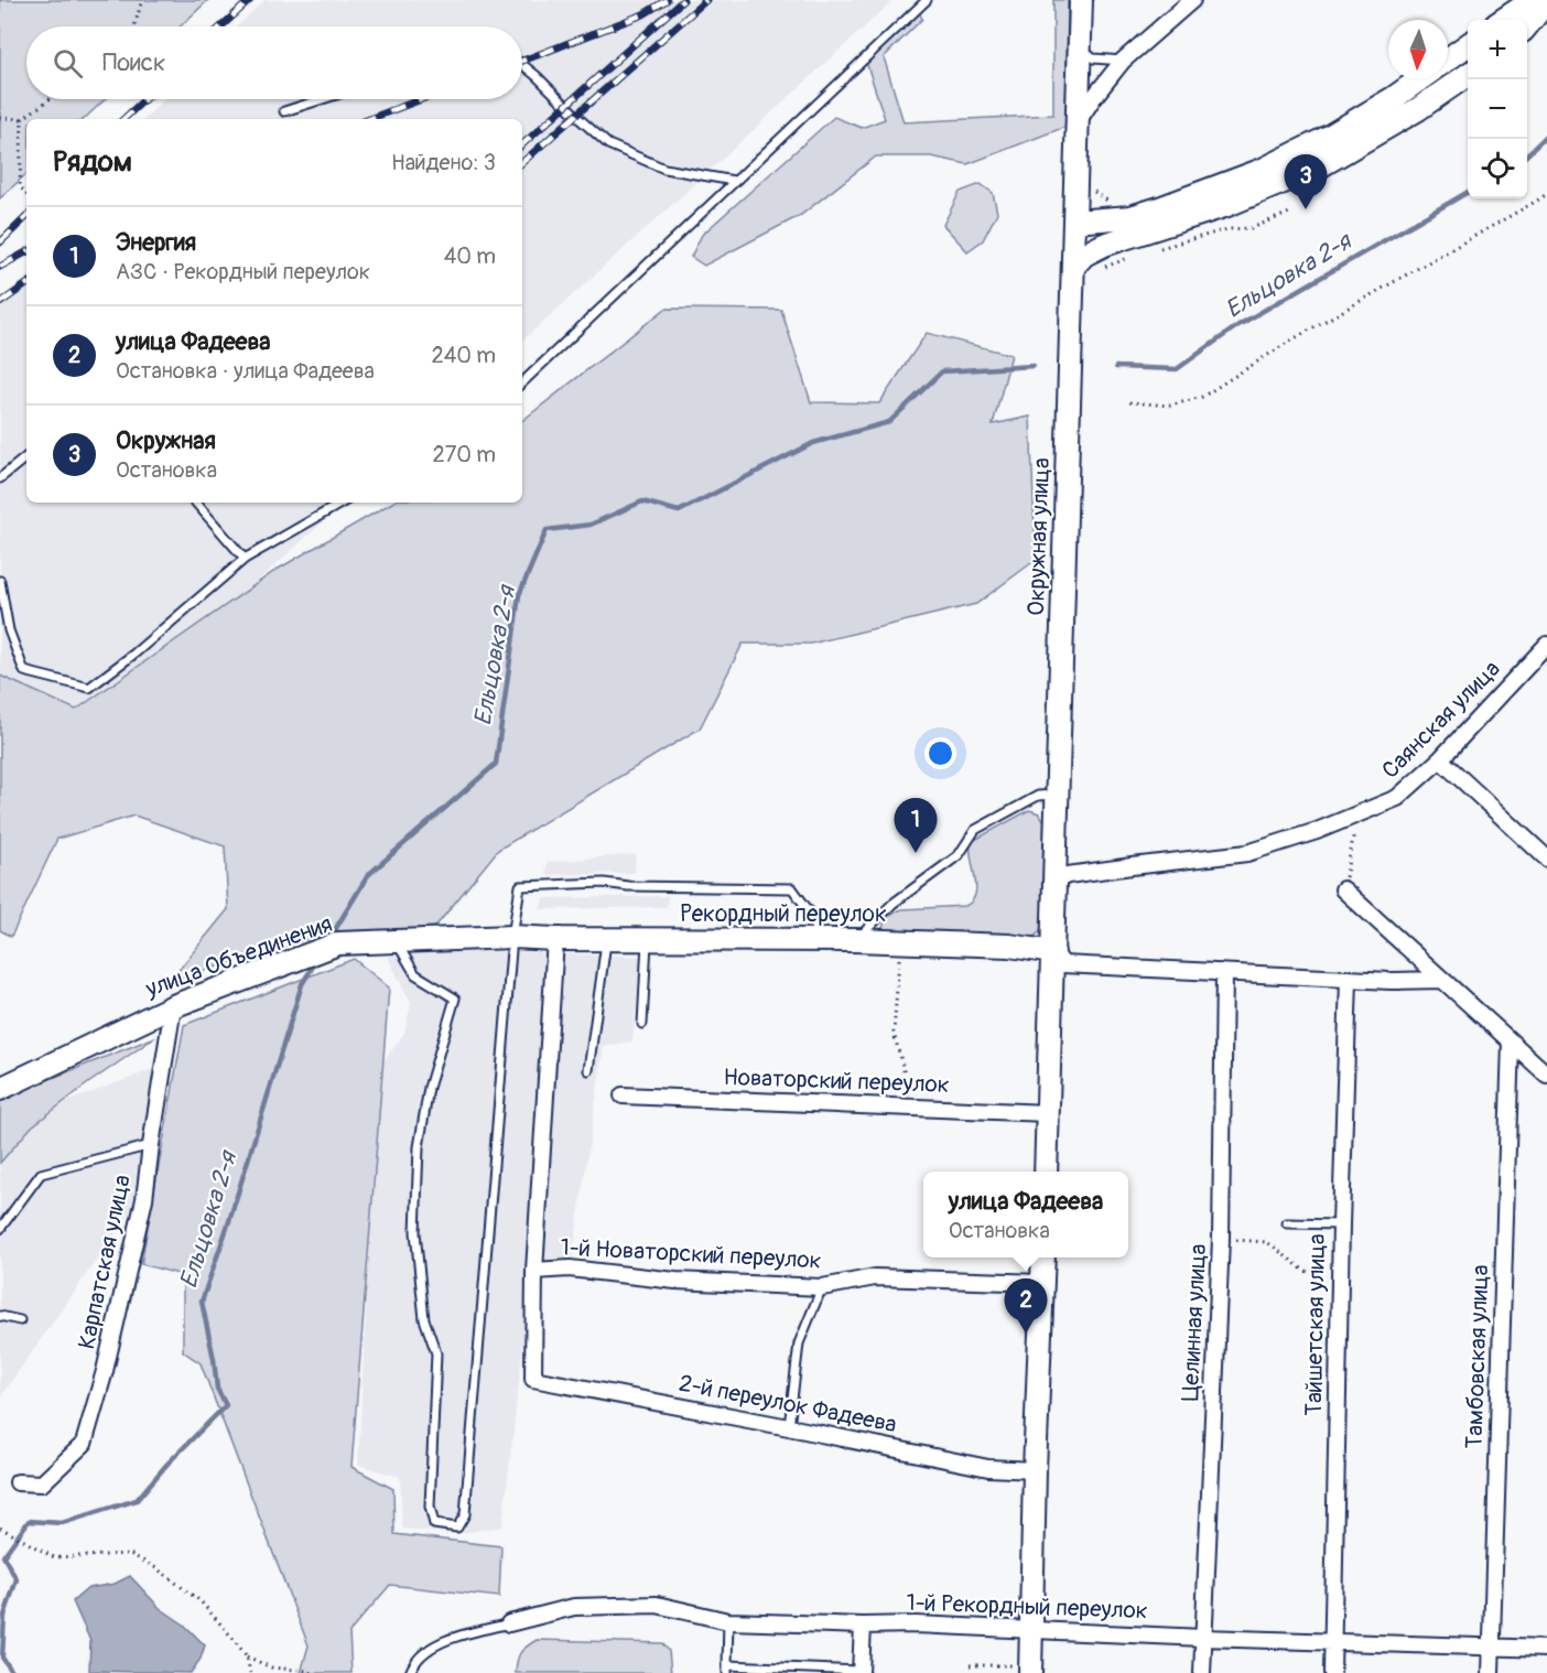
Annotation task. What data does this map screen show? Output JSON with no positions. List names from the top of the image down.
{
  "streets": {
    "main road": ["Окружная улица", "Рекордный переулок", "улица Объединения"],
    "street": [
      "Саянская улица",
      "Новаторский переулок",
      "1-й Новаторский переулок",
      "Карпатская улица",
      "Целинная улица",
      "Тайшетская улица",
      "Тамбовская улица",
      "2-й переулок Фадеева",
      "1-й Рекордный переулок"
    ]
  },
  "crossings": [
    ["Окружная улица", "Саянская улица"],
    ["Окружная улица", "Рекордный переулок"],
    ["Окружная улица", "Новаторский переулок"],
    ["Рекордный переулок", "улица Объединения"],
    ["улица Объединения", "Карпатская улица"],
    ["1-й Новаторский переулок", "2-й переулок Фадеева"],
    ["Целинная улица", "1-й Рекордный переулок"],
    ["Тайшетская улица", "1-й Рекордный переулок"],
    ["Тамбовская улица", "1-й Рекордный переулок"]
  ],
  "water": ["Ельцовка 2-я"],
  "north": "bottom",
  "page": {
    "map_buttons": ["+", "−"],
    "search": "Поиск",
    "heading": ["Рядом", "Найдено: 3"],
    "pins": ["3", "1", "2"],
    "list": [
      {
        "mark": "1",
        "name": "Энергия",
        "note": "АЗС · Рекордный переулок",
        "value": "40 m"
      },
      {
        "mark": "2",
        "name": "улица Фадеева",
        "note": "Остановка · улица Фадеева",
        "value": "240 m"
      },
      {
        "mark": "3",
        "name": "Окружная",
        "note": "Остановка",
        "value": "270 m"
      }
    ],
    "popup": ["улица Фадеева", "Остановка"]
  }
}
